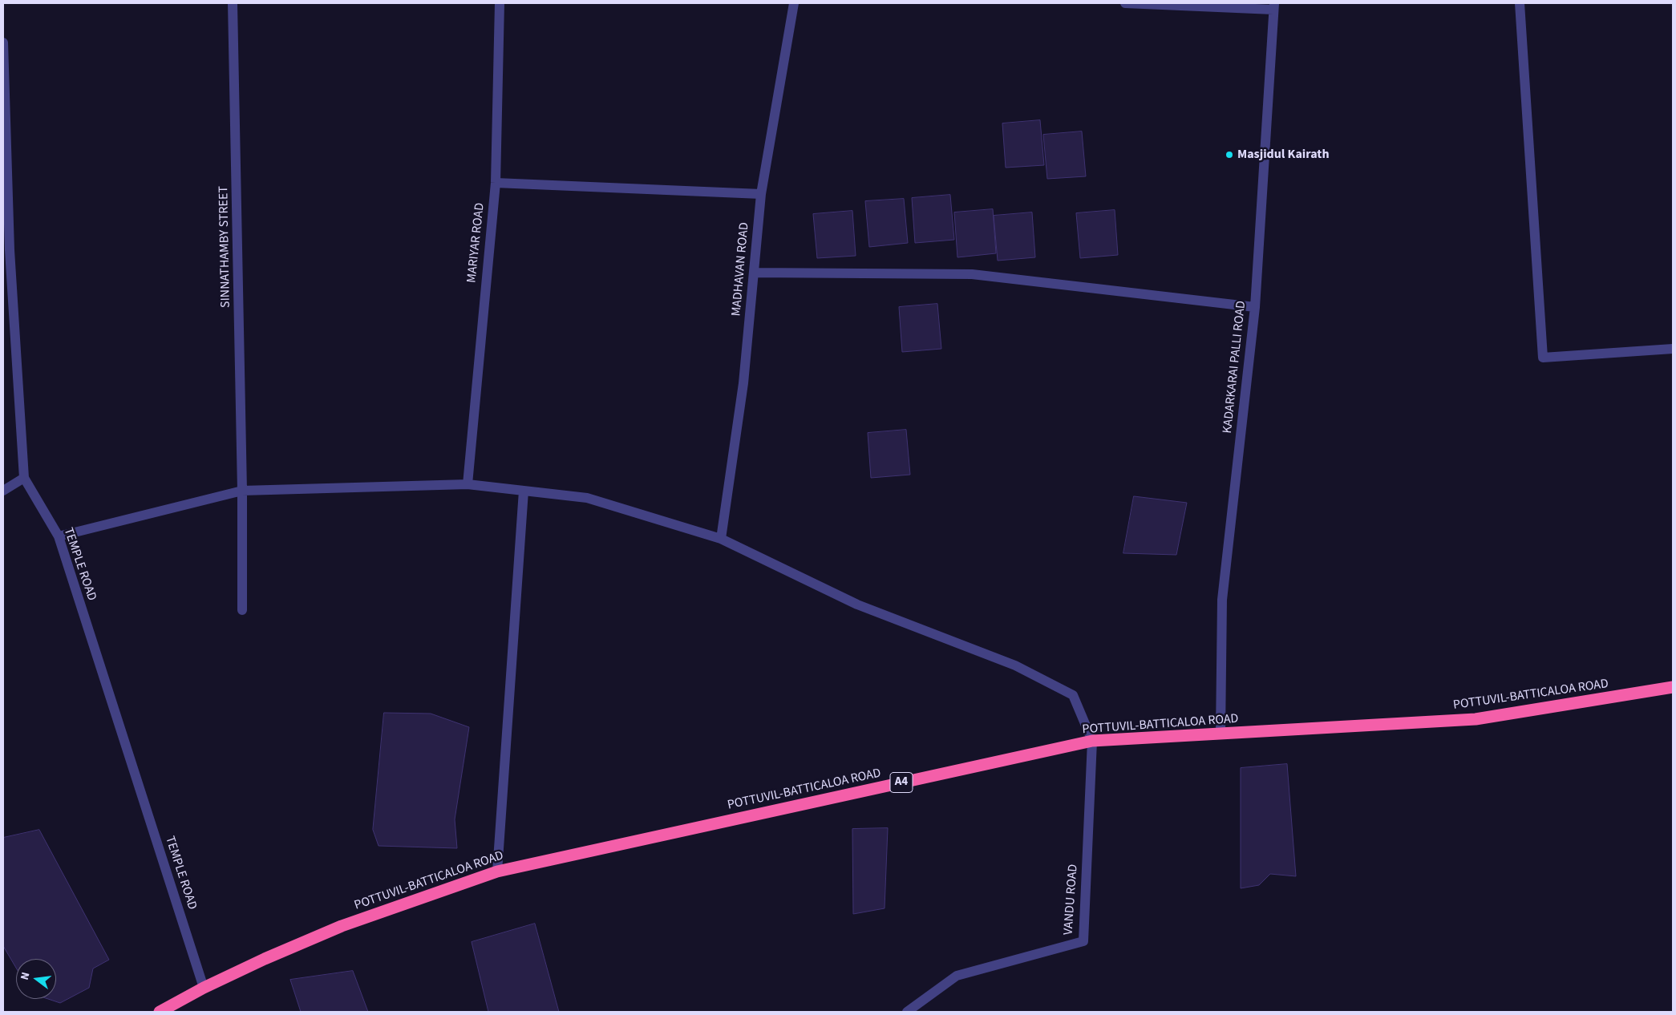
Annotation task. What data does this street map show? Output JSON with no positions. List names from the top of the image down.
{
  "streets": {
    "highway": ["POTTUVIL-BATTICALOA ROAD", "A4"],
    "street": [
      "MARIYAR ROAD",
      "SINNATHAMBY STREET",
      "MADHAVAN ROAD",
      "KADARKARAI PALLI ROAD",
      "TEMPLE ROAD",
      "VANDU ROAD"
    ]
  },
  "crossings": [
    ["KADARKARAI PALLI ROAD", "POTTUVIL-BATTICALOA ROAD"],
    ["TEMPLE ROAD", "POTTUVIL-BATTICALOA ROAD"],
    ["POTTUVIL-BATTICALOA ROAD", "VANDU ROAD"]
  ],
  "places": ["Masjidul Kairath"],
  "north": "left"
}
